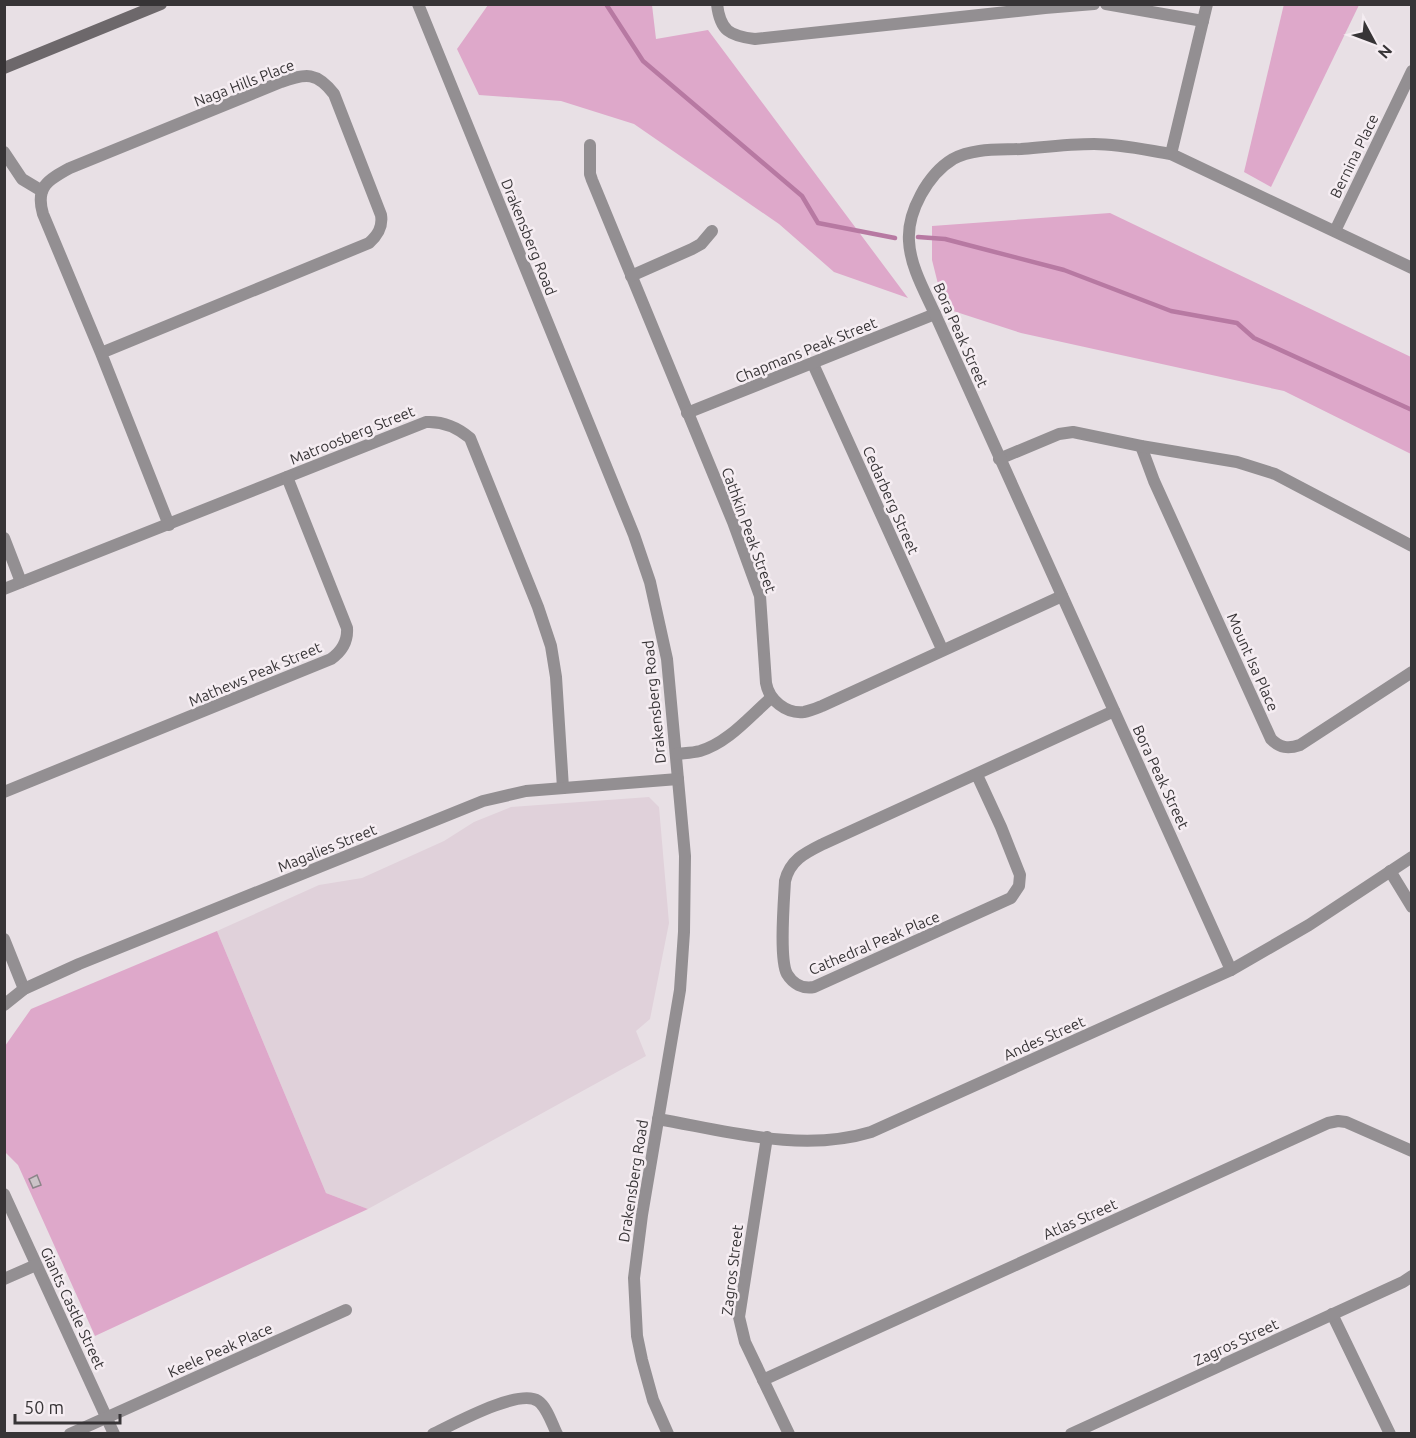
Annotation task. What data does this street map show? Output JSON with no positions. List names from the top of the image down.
{
  "streets": {
    "street": [
      "Naga Hills Place",
      "Bernina Place",
      "Drakensberg Road",
      "Bora Peak Street",
      "Chapmans Peak Street",
      "Matroosberg Street",
      "Cedarberg Street",
      "Cathkin Peak Street",
      "Mount Isa Place",
      "Mathews Peak Street",
      "Magalies Street",
      "Cathedral Peak Place",
      "Andes Street",
      "Atlas Street",
      "Zagros Street",
      "Giants Castle Street",
      "Keele Peak Place"
    ]
  },
  "crossings": [
    ["Bernina Place", "Bora Peak Street"],
    ["Drakensberg Road", "Magalies Street"],
    ["Drakensberg Road", "Andes Street"],
    ["Bora Peak Street", "Chapmans Peak Street"],
    ["Bora Peak Street", "Cathedral Peak Place"],
    ["Bora Peak Street", "Andes Street"],
    ["Chapmans Peak Street", "Cedarberg Street"],
    ["Chapmans Peak Street", "Cathkin Peak Street"],
    ["Matroosberg Street", "Mathews Peak Street"],
    ["Matroosberg Street", "Magalies Street"],
    ["Andes Street", "Zagros Street"],
    ["Atlas Street", "Zagros Street"],
    ["Giants Castle Street", "Keele Peak Place"]
  ],
  "scale_bar": "50 m",
  "north": "bottom right"
}
